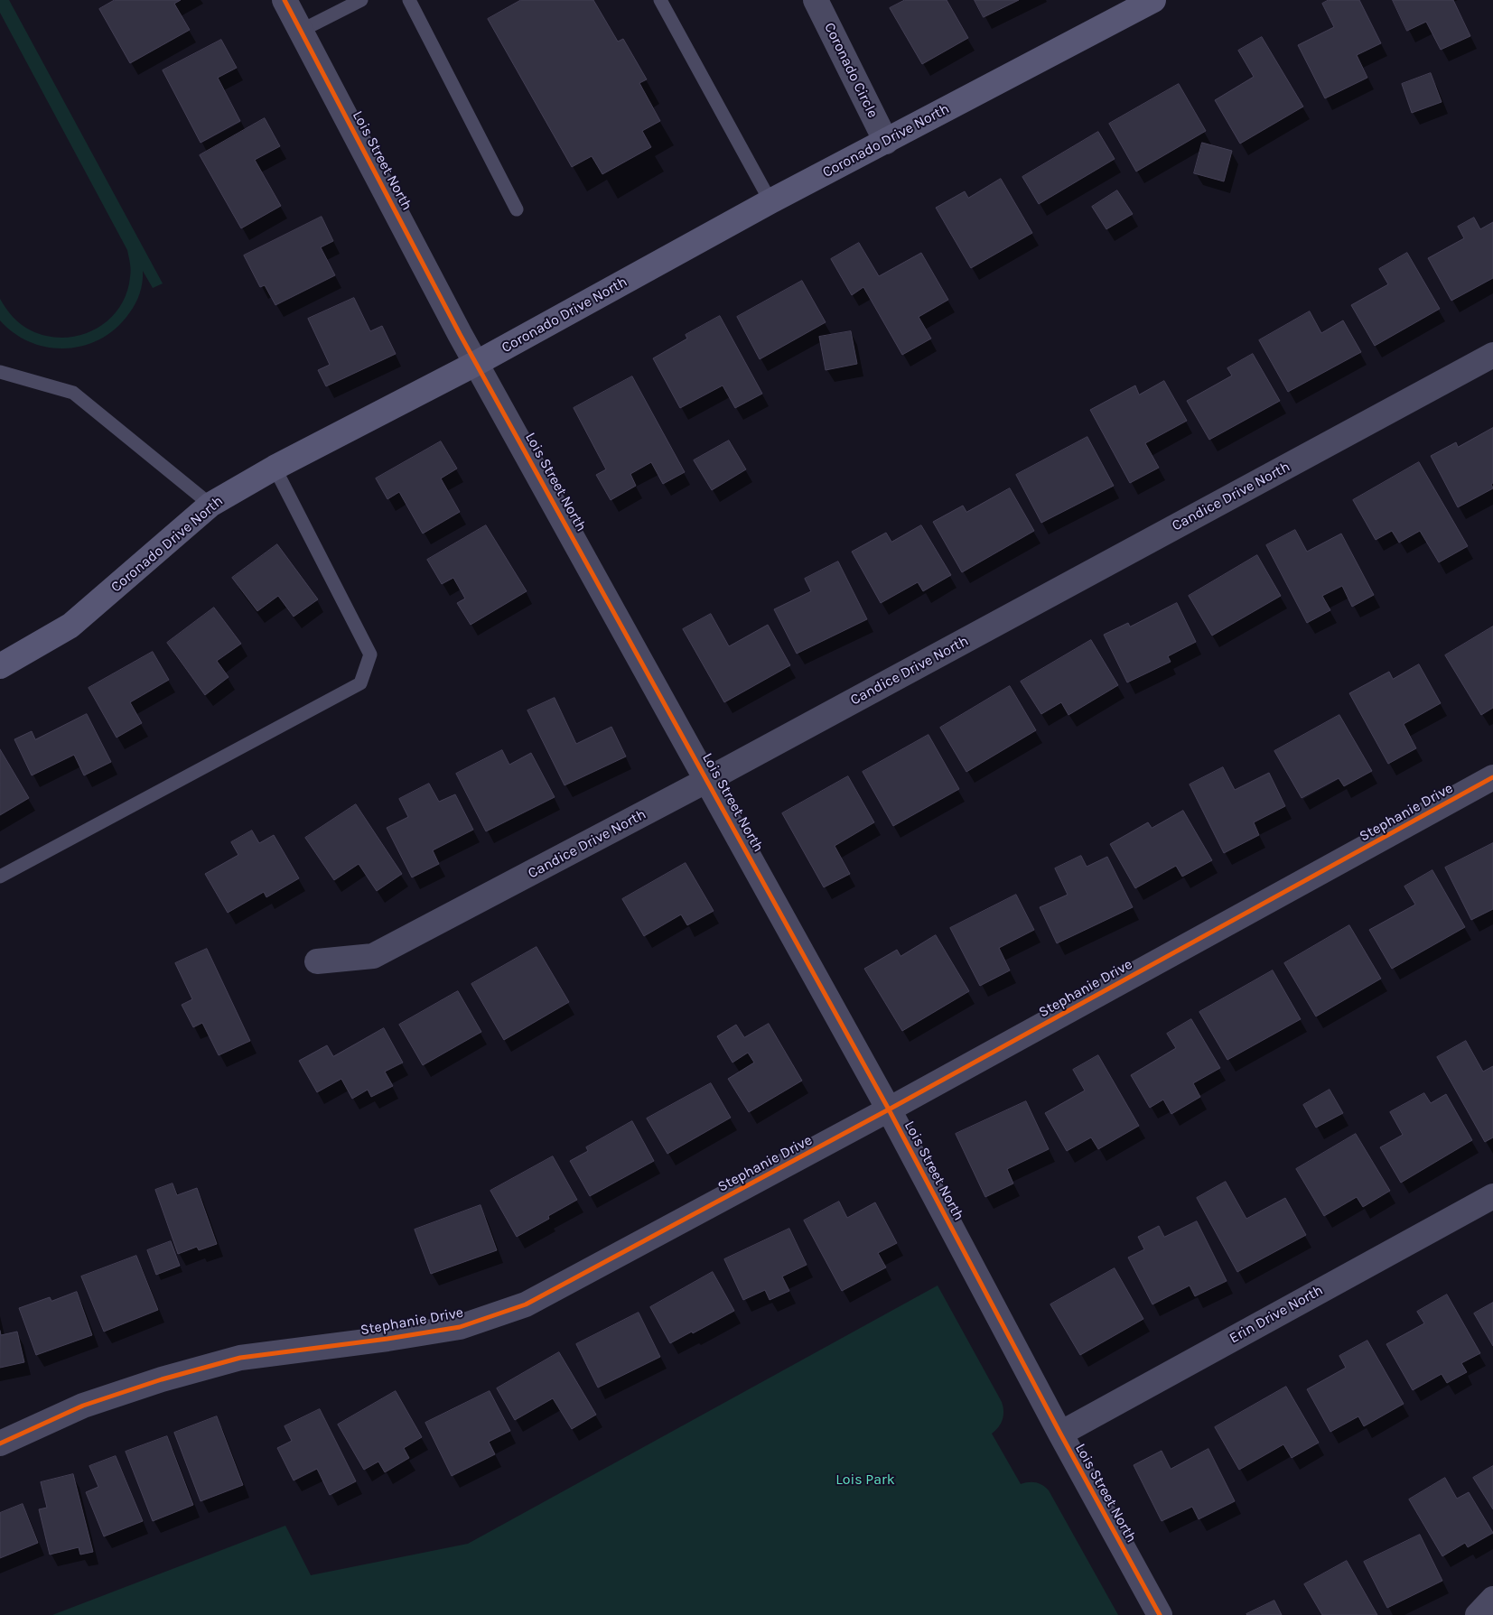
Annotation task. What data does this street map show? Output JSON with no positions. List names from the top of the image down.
{
  "streets": {
    "street": [
      "Coronado Circle",
      "Coronado Drive North",
      "Lois Street North",
      "Candice Drive North",
      "Stephanie Drive",
      "Erin Drive North"
    ]
  },
  "crossings": [
    ["Coronado Circle", "Coronado Drive North"],
    ["Coronado Drive North", "Lois Street North"],
    ["Lois Street North", "Candice Drive North"],
    ["Lois Street North", "Stephanie Drive"],
    ["Lois Street North", "Erin Drive North"]
  ],
  "parks": ["Lois Park"]
}
